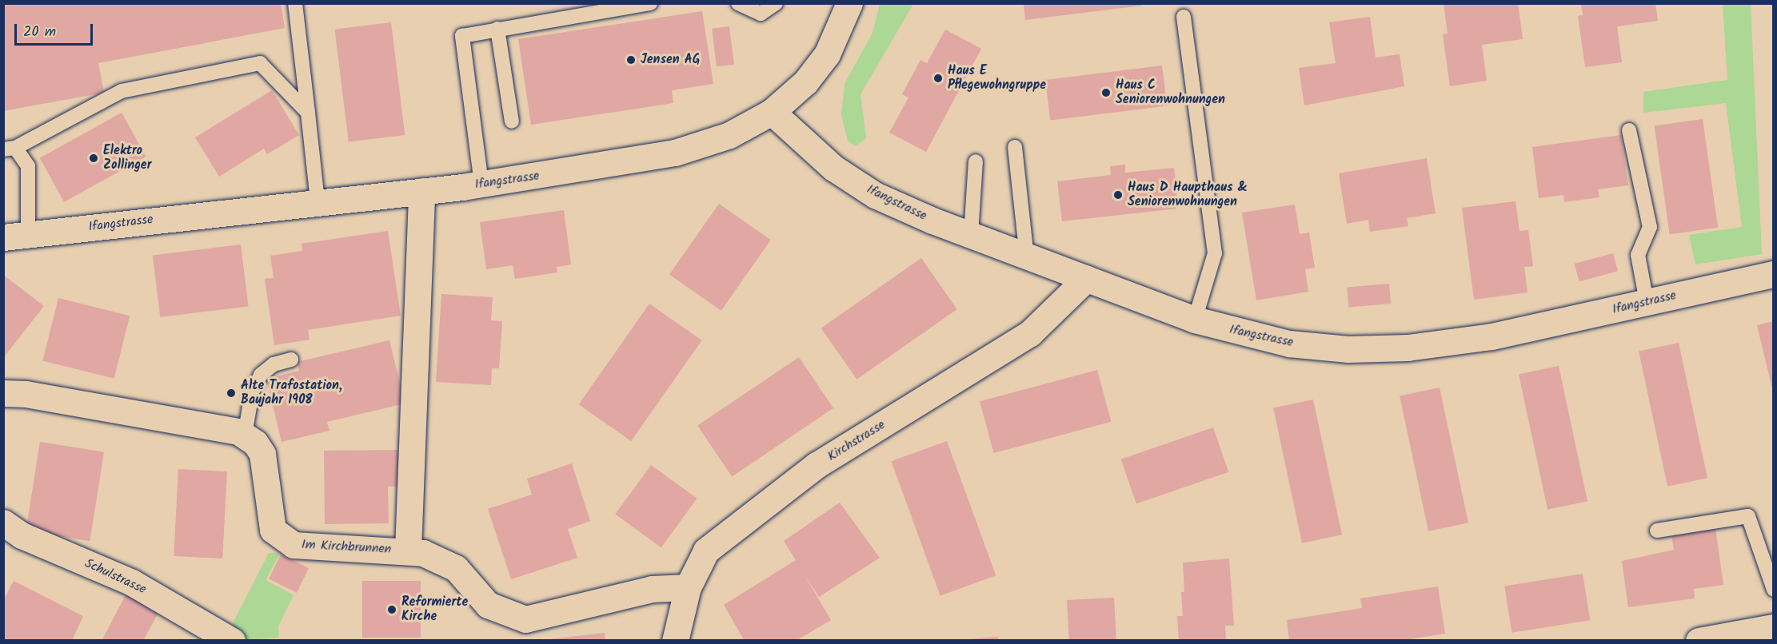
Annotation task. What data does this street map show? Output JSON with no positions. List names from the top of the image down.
{
  "streets": {
    "street": [
      "Ifangstrasse",
      "Kirchstrasse",
      "Im Kirchbrunnen",
      "Schulstrasse"
    ]
  },
  "crossings": [
    ["Ifangstrasse", "Kirchstrasse"],
    ["Kirchstrasse", "Im Kirchbrunnen"]
  ],
  "places": [
    "Jensen AG",
    "Haus E Pflegewohngruppe",
    "Haus C Seniorenwohnungen",
    "Elektro Zollinger",
    "Haus D Haupthaus & Seniorenwohnungen",
    "Alte Trafostation, Baujahr 1908",
    "Reformierte Kirche"
  ],
  "scale_bar": "20 m"
}
